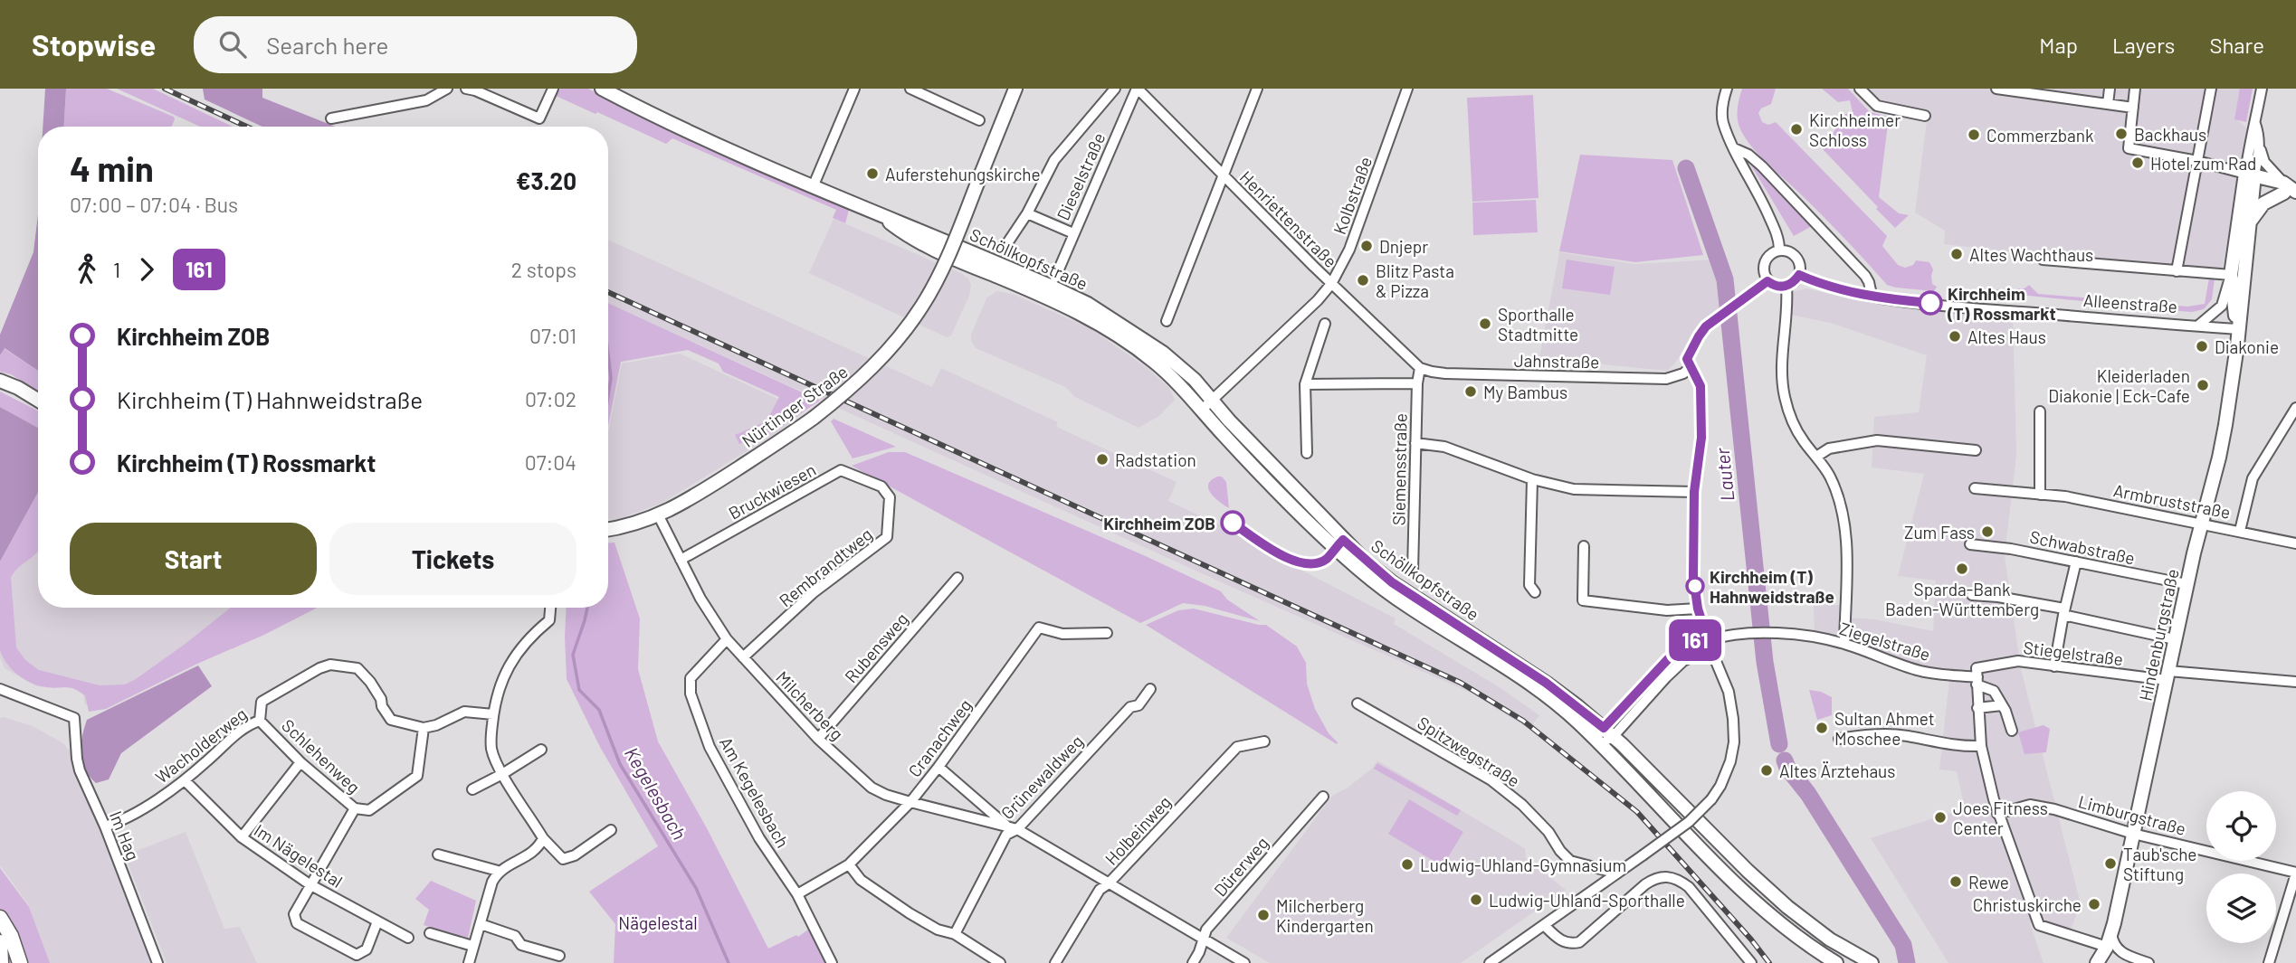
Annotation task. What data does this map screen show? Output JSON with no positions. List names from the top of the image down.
{
  "streets": {
    "main road": [
      "Schöllkopfstraße",
      "Alleenstraße",
      "Nürtinger Straße",
      "Hindenburgstraße"
    ],
    "street": [
      "Dieselstraße",
      "Kolbstraße",
      "Henriettenstraße",
      "Jahnstraße",
      "Siemensstraße",
      "Bruckwiesen",
      "Armbruststraße",
      "Schwabstraße",
      "Rembrandtweg",
      "Ziegelstraße",
      "Rubensweg",
      "Stiegelstraße",
      "Milcherberg",
      "Cranachweg",
      "Wacholderweg",
      "Spitzwegstraße",
      "Schlehenweg",
      "Grünewaldweg",
      "Am Kegelesbach",
      "Limburgstraße",
      "Holbeinweg",
      "Im Hag",
      "Im Nägelestal",
      "Dürerweg"
    ]
  },
  "crossings": [
    ["Dieselstraße", "Henriettenstraße"],
    ["Kolbstraße", "Henriettenstraße"],
    ["Kolbstraße", "Schöllkopfstraße"],
    ["Henriettenstraße", "Jahnstraße"],
    ["Henriettenstraße", "Siemensstraße"],
    ["Schöllkopfstraße", "Ziegelstraße"],
    ["Alleenstraße", "Hindenburgstraße"],
    ["Jahnstraße", "Siemensstraße"],
    ["Nürtinger Straße", "Milcherberg"],
    ["Bruckwiesen", "Rembrandtweg"],
    ["Bruckwiesen", "Milcherberg"],
    ["Armbruststraße", "Hindenburgstraße"],
    ["Schwabstraße", "Hindenburgstraße"],
    ["Rembrandtweg", "Milcherberg"],
    ["Hindenburgstraße", "Stiegelstraße"],
    ["Hindenburgstraße", "Limburgstraße"],
    ["Ziegelstraße", "Stiegelstraße"],
    ["Rubensweg", "Milcherberg"],
    ["Milcherberg", "Cranachweg"],
    ["Milcherberg", "Grünewaldweg"],
    ["Milcherberg", "Am Kegelesbach"],
    ["Milcherberg", "Holbeinweg"],
    ["Milcherberg", "Dürerweg"],
    ["Cranachweg", "Am Kegelesbach"],
    ["Wacholderweg", "Schlehenweg"],
    ["Wacholderweg", "Im Hag"],
    ["Wacholderweg", "Im Nägelestal"]
  ],
  "water": ["Lauter", "Kegelesbach"],
  "parks": ["Nägelestal"],
  "places": [
    "Kirchheimer Schloss",
    "Backhaus",
    "Commerzbank",
    "Hotel zum Rad",
    "Auferstehungskirche",
    "Dnjepr",
    "Altes Wachthaus",
    "Blitz Pasta & Pizza",
    "Kirchheim (T) Rossmarkt",
    "Sporthalle Stadtmitte",
    "Altes Haus",
    "Diakonie",
    "Kleiderladen Diakonie | Eck-Cafe",
    "My Bambus",
    "Radstation",
    "Kirchheim ZOB",
    "Zum Fass",
    "Sparda-Bank Baden-Württemberg",
    "Kirchheim (T) Hahnweidstraße",
    "Sultan Ahmet Moschee",
    "Altes Ärztehaus",
    "Joes Fitness Center",
    "Taub'sche Stiftung",
    "Ludwig-Uhland-Gymnasium",
    "Rewe",
    "Ludwig-Uhland-Sporthalle",
    "Christuskirche",
    "Milcherberg Kindergarten"
  ],
  "lines": ["bus line 161"],
  "page": {
    "header": "Stopwise",
    "search": "Search here",
    "nav": ["Map", "Layers", "Share"],
    "on_map": "161",
    "heading": ["4 min", "07:00 – 07:04 · Bus", "€3.20"],
    "legs": ["1", "161", "2 stops"],
    "list": [
      {
        "name": "Kirchheim ZOB",
        "value": "07:01"
      },
      {
        "name": "Kirchheim (T) Hahnweidstraße",
        "value": "07:02"
      },
      {
        "name": "Kirchheim (T) Rossmarkt",
        "value": "07:04"
      }
    ],
    "buttons": ["Start", "Tickets"]
  }
}
